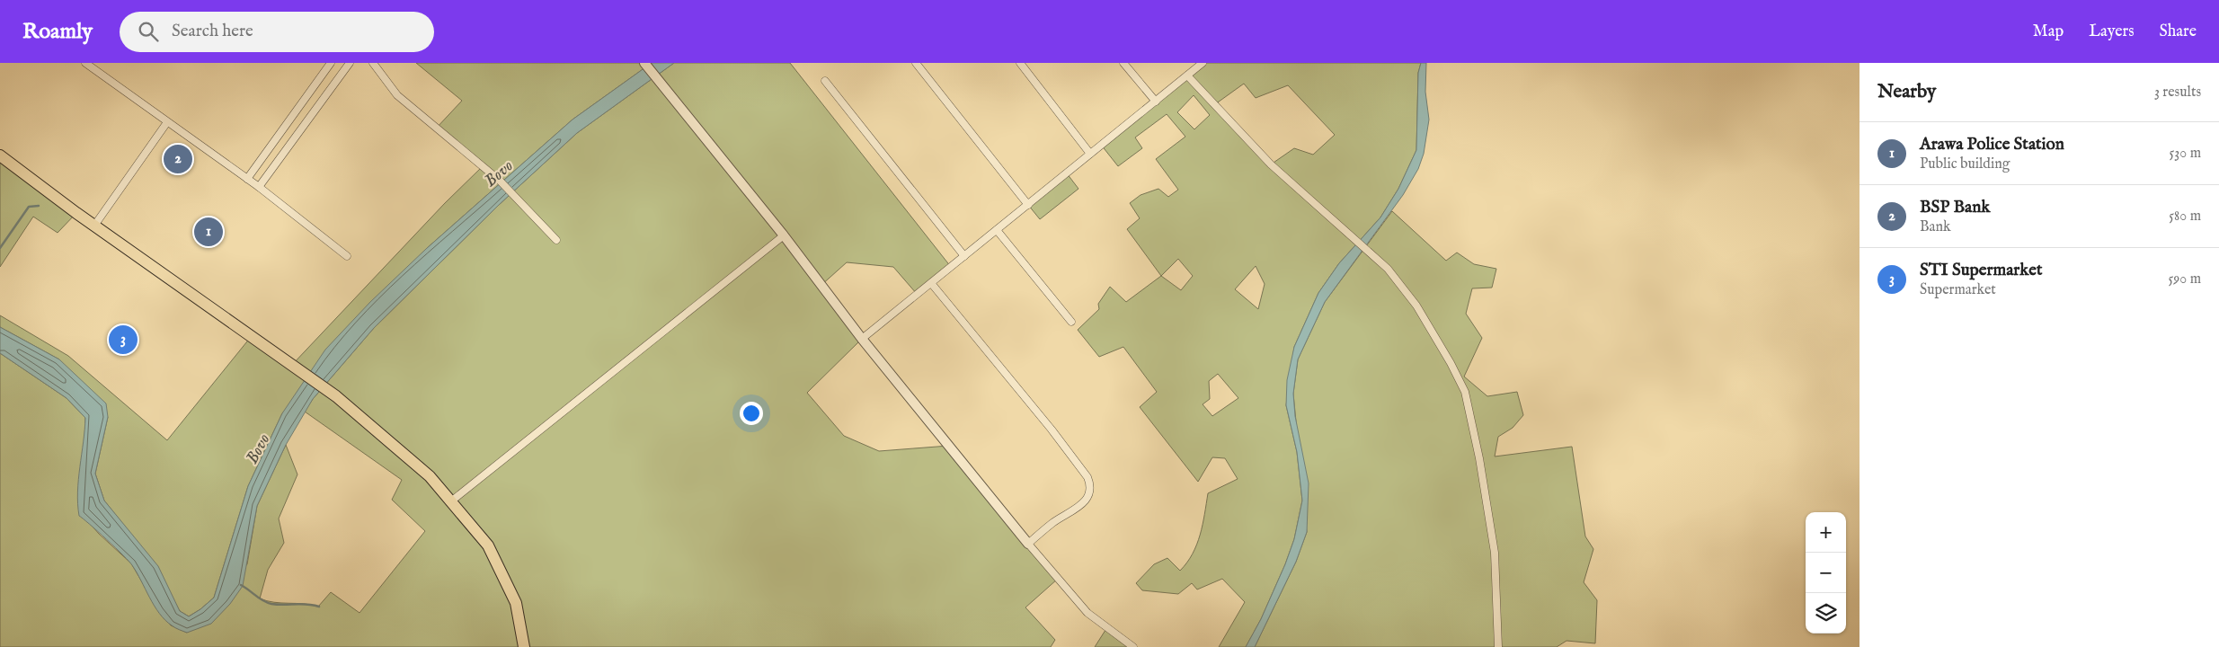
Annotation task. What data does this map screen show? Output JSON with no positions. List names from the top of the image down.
{
  "water": ["Bovo"],
  "page": {
    "header": "Roamly",
    "search": "Search here",
    "nav": ["Map", "Layers", "Share"],
    "heading": ["Nearby", "3 results"],
    "list": [
      {
        "mark": "1",
        "name": "Arawa Police Station",
        "note": "Public building",
        "value": "530 m"
      },
      {
        "mark": "2",
        "name": "BSP Bank",
        "note": "Bank",
        "value": "580 m"
      },
      {
        "mark": "3",
        "name": "STI Supermarket",
        "note": "Supermarket",
        "value": "590 m"
      }
    ],
    "pins": ["2", "1", "3"],
    "map_buttons": ["+", "−"]
  }
}
